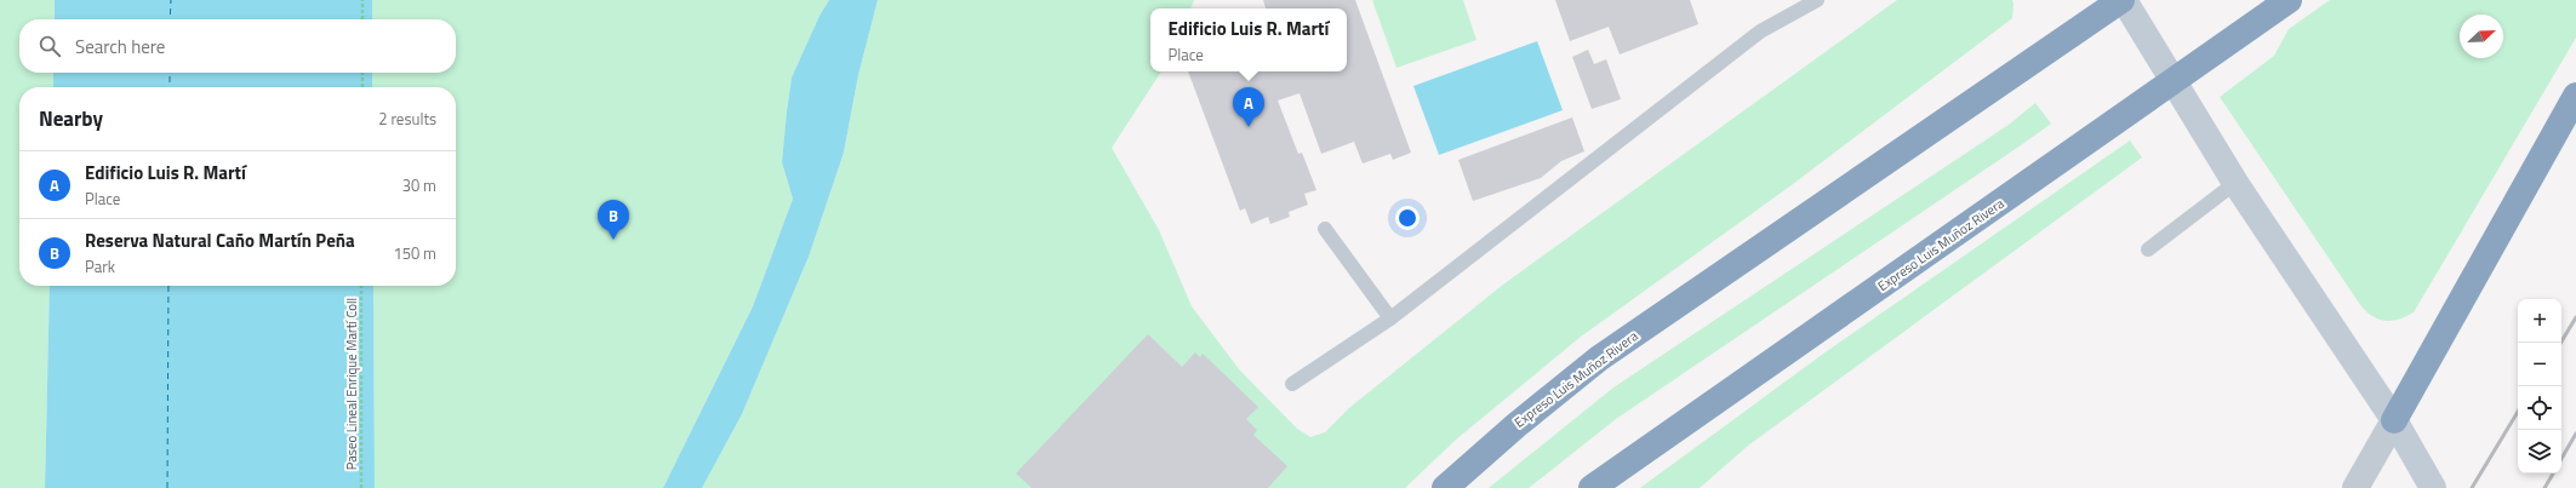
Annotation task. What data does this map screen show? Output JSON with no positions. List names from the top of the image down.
{
  "streets": {
    "highway": ["Expreso Luis Muñoz Rivera"],
    "path": ["Paseo Lineal Enrique Martí Coll"]
  },
  "north": "top right",
  "page": {
    "popup": ["Edificio Luis R. Martí", "Place"],
    "search": "Search here",
    "pins": ["A", "B"],
    "heading": ["Nearby", "2 results"],
    "list": [
      {
        "mark": "A",
        "name": "Edificio Luis R. Martí",
        "note": "Place",
        "value": "30 m"
      },
      {
        "mark": "B",
        "name": "Reserva Natural Caño Martín Peña",
        "note": "Park",
        "value": "150 m"
      }
    ],
    "map_buttons": ["+", "−"]
  }
}
